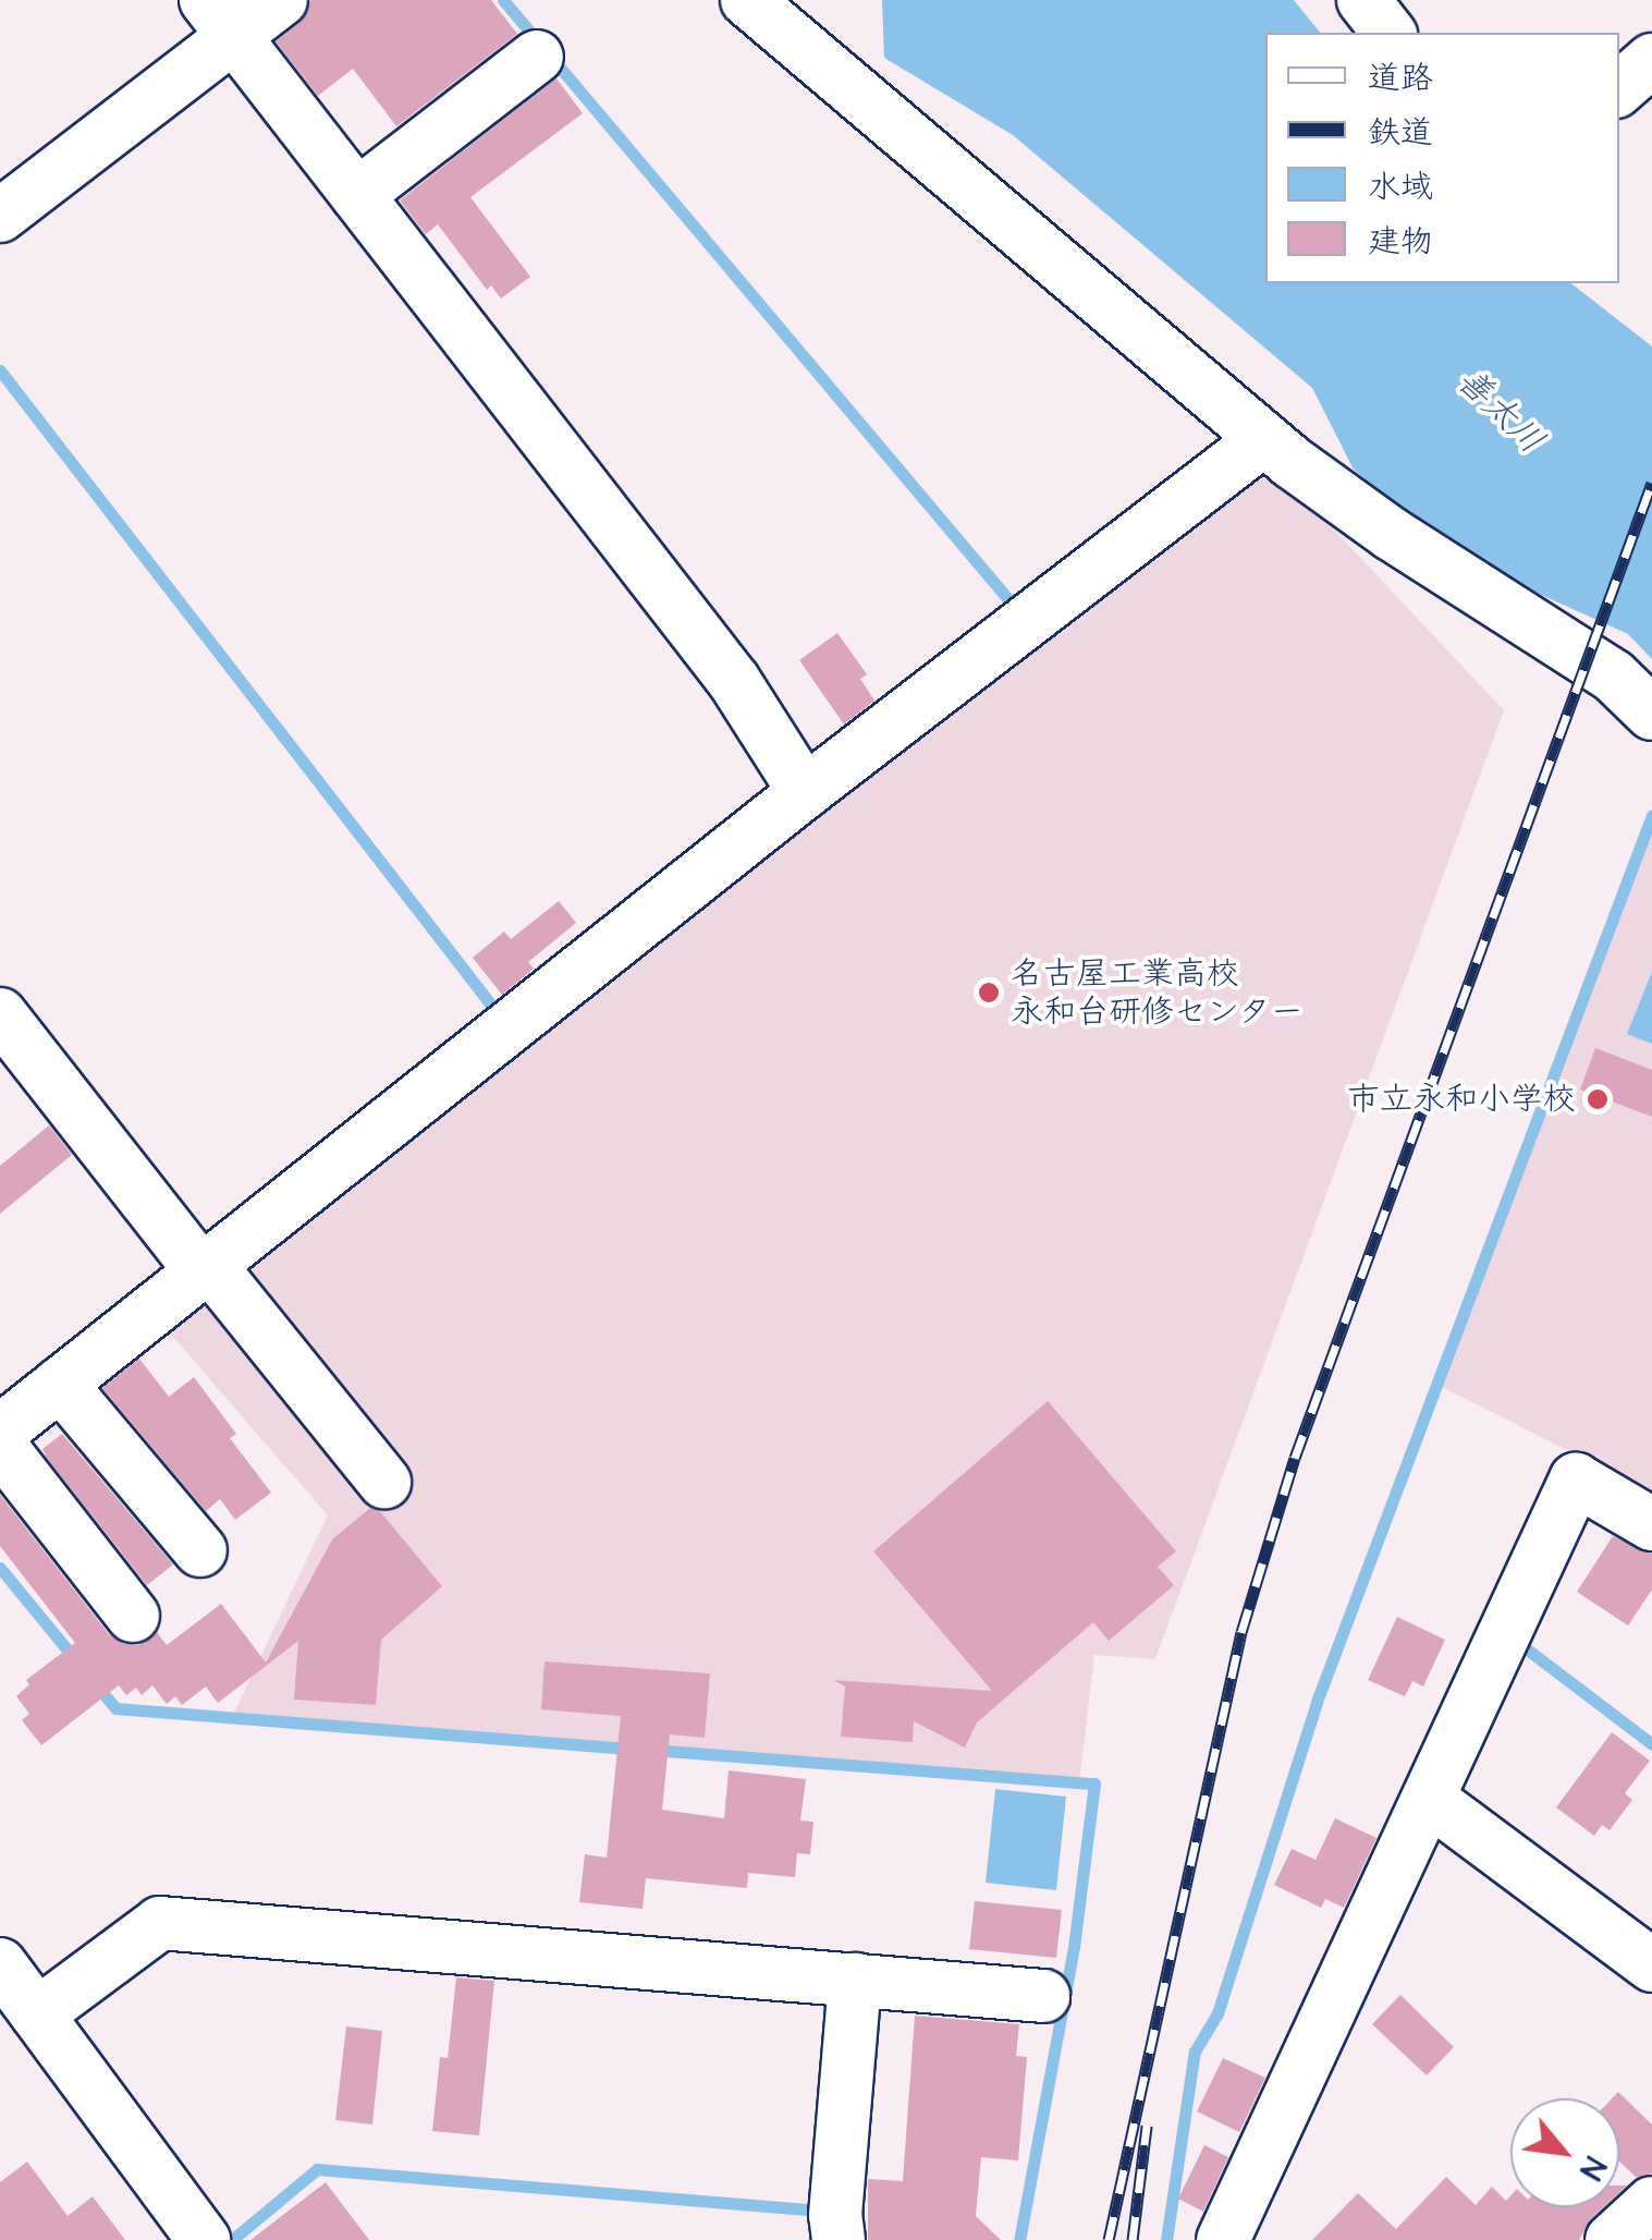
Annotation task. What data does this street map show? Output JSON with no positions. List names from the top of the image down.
{
  "water": ["善太川"],
  "places": ["名古屋工業高校 永和台研修センター", "市立永和小学校"],
  "legend": [
    "道路",
    "鉄道",
    "水域",
    "建物"
  ],
  "north": "bottom right"
}
